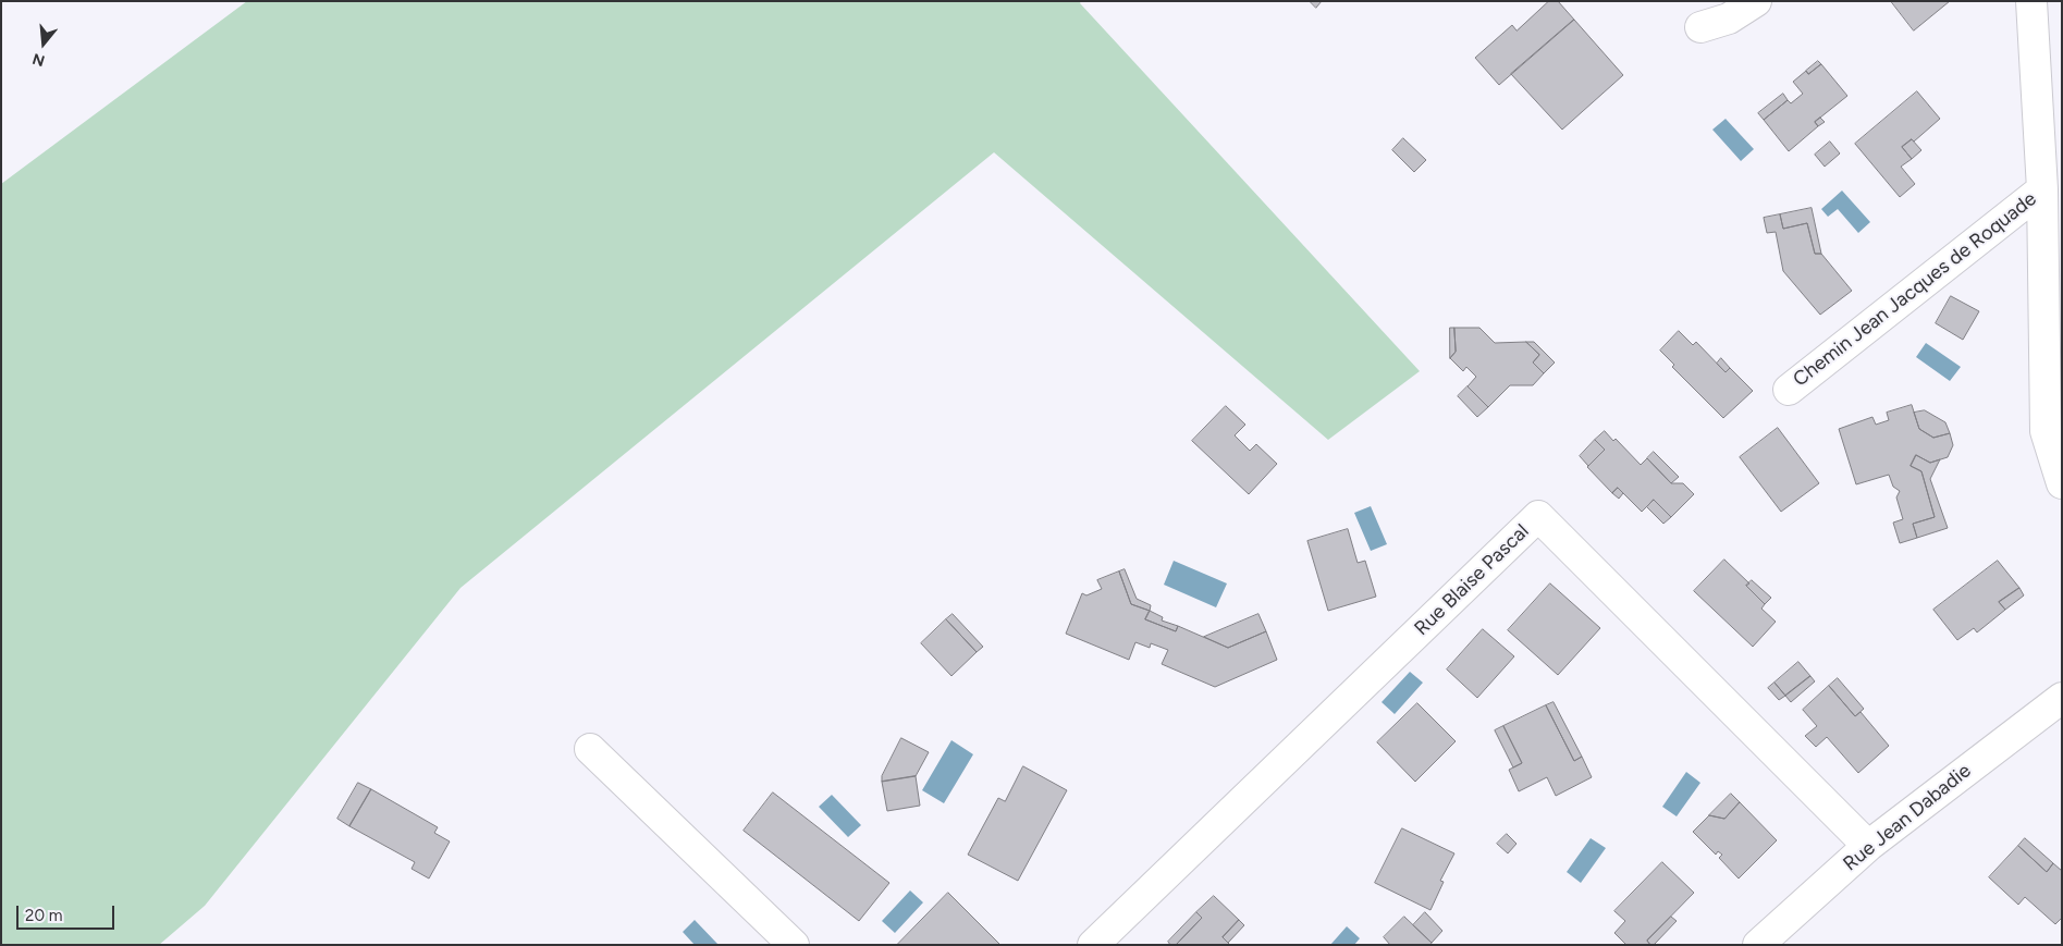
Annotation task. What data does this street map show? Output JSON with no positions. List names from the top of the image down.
{
  "streets": {
    "street": ["Chemin Jean Jacques de Roquade", "Rue Blaise Pascal", "Rue Jean Dabadie"]
  },
  "crossings": [
    ["Rue Blaise Pascal", "Rue Jean Dabadie"]
  ],
  "scale_bar": "20 m",
  "north": "bottom"
}
